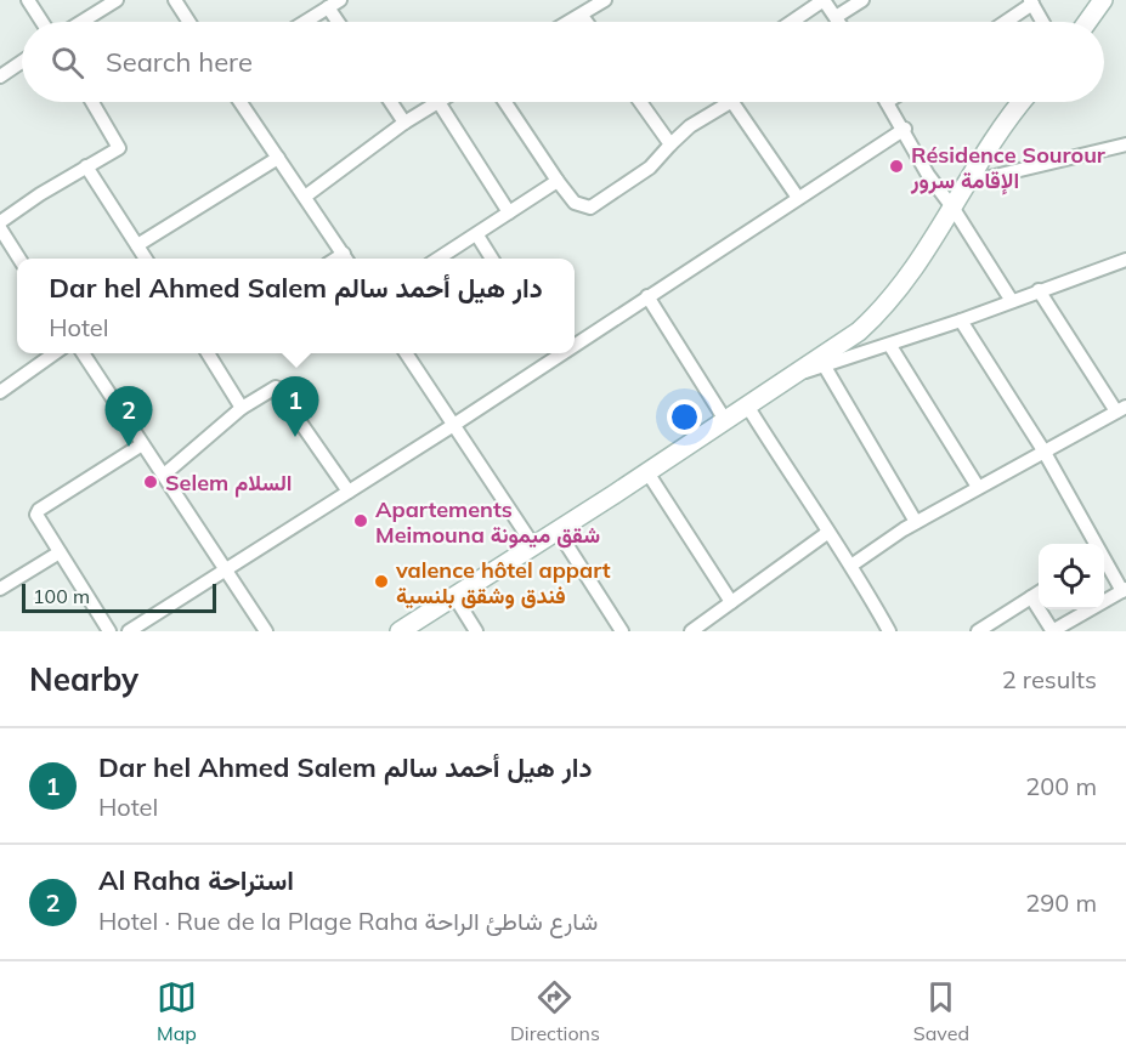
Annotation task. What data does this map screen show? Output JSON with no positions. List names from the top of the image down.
{
  "places": [
    "Résidence Sourour الإقامة سرور",
    "Selem السلام",
    "Apartements Meimouna شقق ميمونة",
    "valence hôtel appart فندق وشقق بلنسية"
  ],
  "scale_bar": "100 m",
  "page": {
    "search": "Search here",
    "popup": ["Dar hel Ahmed Salem دار هيل أحمد سالم", "Hotel"],
    "pins": ["1", "2"],
    "scale": "100 m",
    "heading": ["Nearby", "2 results"],
    "list": [
      {
        "mark": "1",
        "name": "Dar hel Ahmed Salem دار هيل أحمد سالم",
        "note": "Hotel",
        "value": "200 m"
      },
      {
        "mark": "2",
        "name": "Al Raha استراحة",
        "note": "Hotel · Rue de la Plage Raha شارع شاطئ الراحة",
        "value": "290 m"
      }
    ],
    "nav": ["Map", "Directions", "Saved"]
  }
}
